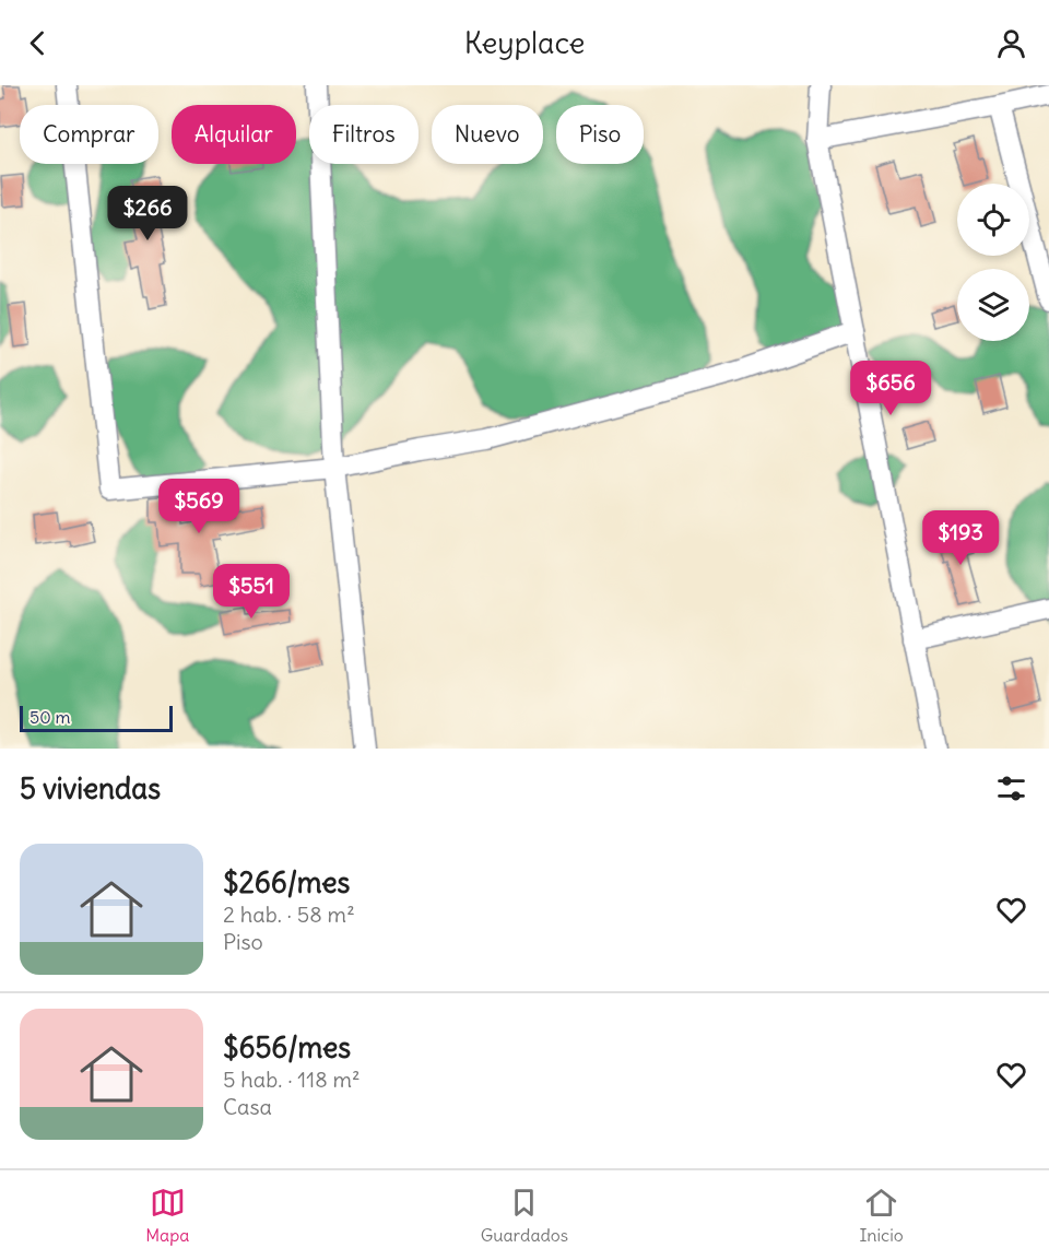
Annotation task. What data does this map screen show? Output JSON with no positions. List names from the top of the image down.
{
  "scale_bar": "50 m",
  "page": {
    "header": "Keyplace",
    "chip": [
      "Comprar",
      "Alquilar",
      "Filtros",
      "Nuevo",
      "Piso"
    ],
    "price": [
      "$266",
      "$656",
      "$569",
      "$193",
      "$551"
    ],
    "scale": "50 m",
    "heading": "5 viviendas",
    "list": [
      {
        "name": "$266/mes",
        "note": "2 hab. · 58 m² · Piso"
      },
      {
        "name": "$656/mes",
        "note": "5 hab. · 118 m² · Casa"
      }
    ],
    "tabs": ["Mapa", "Guardados", "Inicio"]
  }
}
